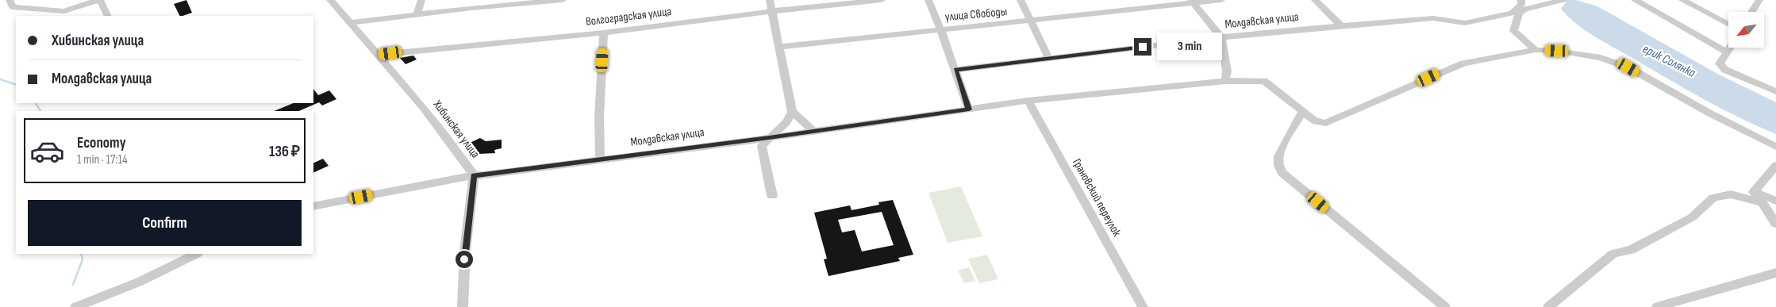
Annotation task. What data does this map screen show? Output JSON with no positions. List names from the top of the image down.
{
  "streets": {
    "street": [
      "улица Свободы",
      "Волгоградская улица",
      "Молдавская улица",
      "Хибинская улица",
      "Грановский переулок"
    ]
  },
  "crossings": [
    ["Волгоградская улица", "Хибинская улица"],
    ["Молдавская улица", "Хибинская улица"],
    ["Молдавская улица", "Грановский переулок"]
  ],
  "water": ["ерик Солянка"],
  "north": "bottom left",
  "page": {
    "banner": ["Хибинская улица", "Молдавская улица"],
    "bubble": "3 min",
    "list": [
      {
        "name": "Economy",
        "note": "1 min · 17:14",
        "value": "136 ₽"
      }
    ],
    "buttons": "Confirm"
  }
}
